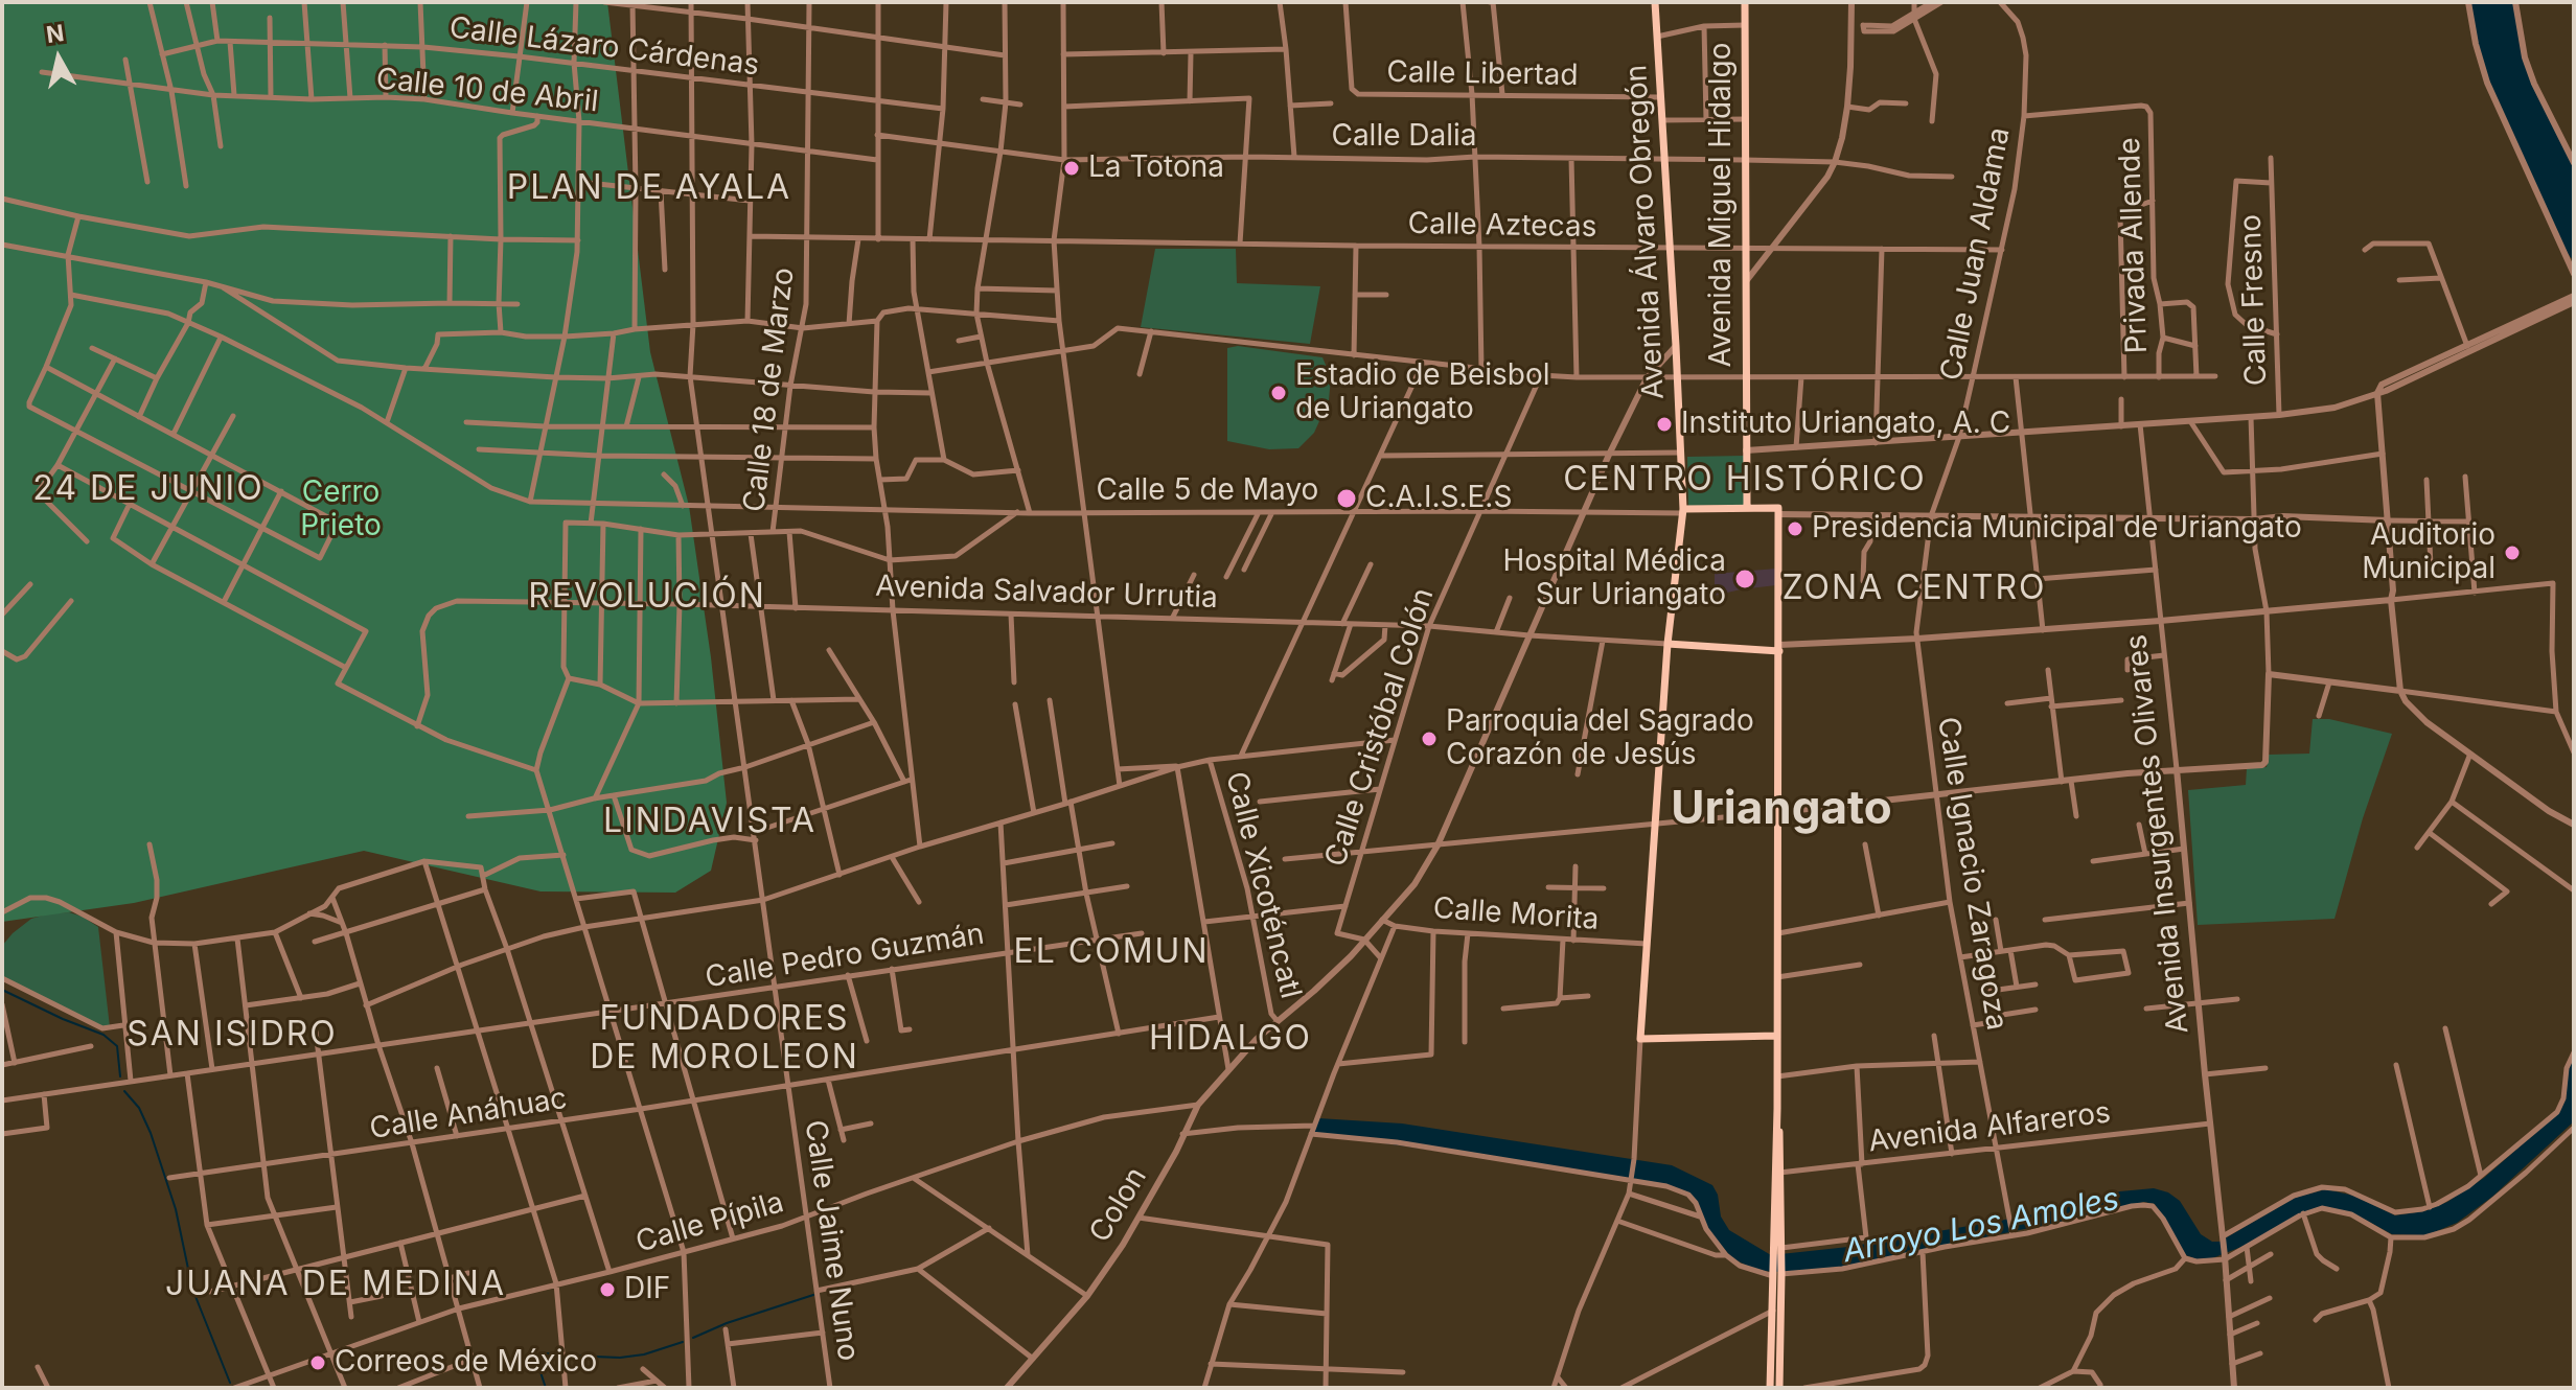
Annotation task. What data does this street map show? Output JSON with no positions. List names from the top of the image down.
{
  "streets": {
    "main road": ["Avenida Miguel Hidalgo", "Avenida Álvaro Obregón", "Avenida Salvador Urrutia"],
    "street": [
      "Calle Lázaro Cárdenas",
      "Calle Libertad",
      "Calle 10 de Abril",
      "Calle Dalia",
      "Calle Aztecas",
      "Privada Allende",
      "Calle Juan Aldama",
      "Calle Fresno",
      "Calle 18 de Marzo",
      "Calle 5 de Mayo",
      "Calle Cristóbal Colón",
      "Avenida Insurgentes Olivares",
      "Calle Ignacio Zaragoza",
      "Calle Xicoténcatl",
      "Calle Morita",
      "Calle Pedro Guzmán",
      "Calle Anáhuac",
      "Avenida Alfareros",
      "Colon",
      "Calle Pípila",
      "Calle Jaime Nuno"
    ]
  },
  "crossings": [
    ["Calle Lázaro Cárdenas", "Calle 18 de Marzo"],
    ["Calle Lázaro Cárdenas", "Calle Jaime Nuno"],
    ["Calle Libertad", "Avenida Álvaro Obregón"],
    ["Calle 10 de Abril", "Calle 18 de Marzo"],
    ["Calle 10 de Abril", "Calle Jaime Nuno"],
    ["Calle Dalia", "Avenida Miguel Hidalgo"],
    ["Calle Dalia", "Avenida Álvaro Obregón"],
    ["Avenida Miguel Hidalgo", "Calle Aztecas"],
    ["Calle Aztecas", "Avenida Álvaro Obregón"],
    ["Calle Aztecas", "Calle Juan Aldama"],
    ["Calle Aztecas", "Calle 18 de Marzo"],
    ["Avenida Álvaro Obregón", "Calle 5 de Mayo"],
    ["Avenida Álvaro Obregón", "Avenida Salvador Urrutia"],
    ["Avenida Álvaro Obregón", "Calle Morita"],
    ["Avenida Álvaro Obregón", "Colon"],
    ["Privada Allende", "Calle Juan Aldama"],
    ["Calle Juan Aldama", "Calle Ignacio Zaragoza"],
    ["Calle 18 de Marzo", "Calle 5 de Mayo"],
    ["Calle 5 de Mayo", "Calle Cristóbal Colón"],
    ["Calle 5 de Mayo", "Colon"],
    ["Calle 5 de Mayo", "Calle Jaime Nuno"],
    ["Avenida Salvador Urrutia", "Calle Cristóbal Colón"],
    ["Avenida Salvador Urrutia", "Colon"],
    ["Avenida Salvador Urrutia", "Calle Jaime Nuno"],
    ["Calle Cristóbal Colón", "Colon"],
    ["Avenida Insurgentes Olivares", "Avenida Alfareros"],
    ["Calle Ignacio Zaragoza", "Avenida Alfareros"],
    ["Calle Xicoténcatl", "Colon"],
    ["Calle Morita", "Colon"],
    ["Calle Pedro Guzmán", "Calle Jaime Nuno"],
    ["Calle Anáhuac", "Calle Jaime Nuno"],
    ["Colon", "Calle Pípila"],
    ["Calle Pípila", "Calle Jaime Nuno"]
  ],
  "districts": [
    "PLAN DE AYALA",
    "CENTRO HISTÓRICO",
    "24 DE JUNIO",
    "ZONA CENTRO",
    "REVOLUCIÓN",
    "Uriangato",
    "LINDAVISTA",
    "EL COMUN",
    "FUNDADORES DE MOROLEON",
    "SAN ISIDRO",
    "HIDALGO",
    "JUANA DE MEDINA"
  ],
  "water": ["Arroyo Los Amoles"],
  "parks": ["Cerro Prieto"],
  "places": [
    "La Totona",
    "Estadio de Beisbol de Uriangato",
    "Instituto Uriangato, A. C",
    "C.A.I.S.E.S",
    "Presidencia Municipal de Uriangato",
    "Auditorio Municipal",
    "Hospital Médica Sur Uriangato",
    "Parroquia del Sagrado Corazón de Jesús",
    "DIF",
    "Correos de México"
  ],
  "north": "top"
}
